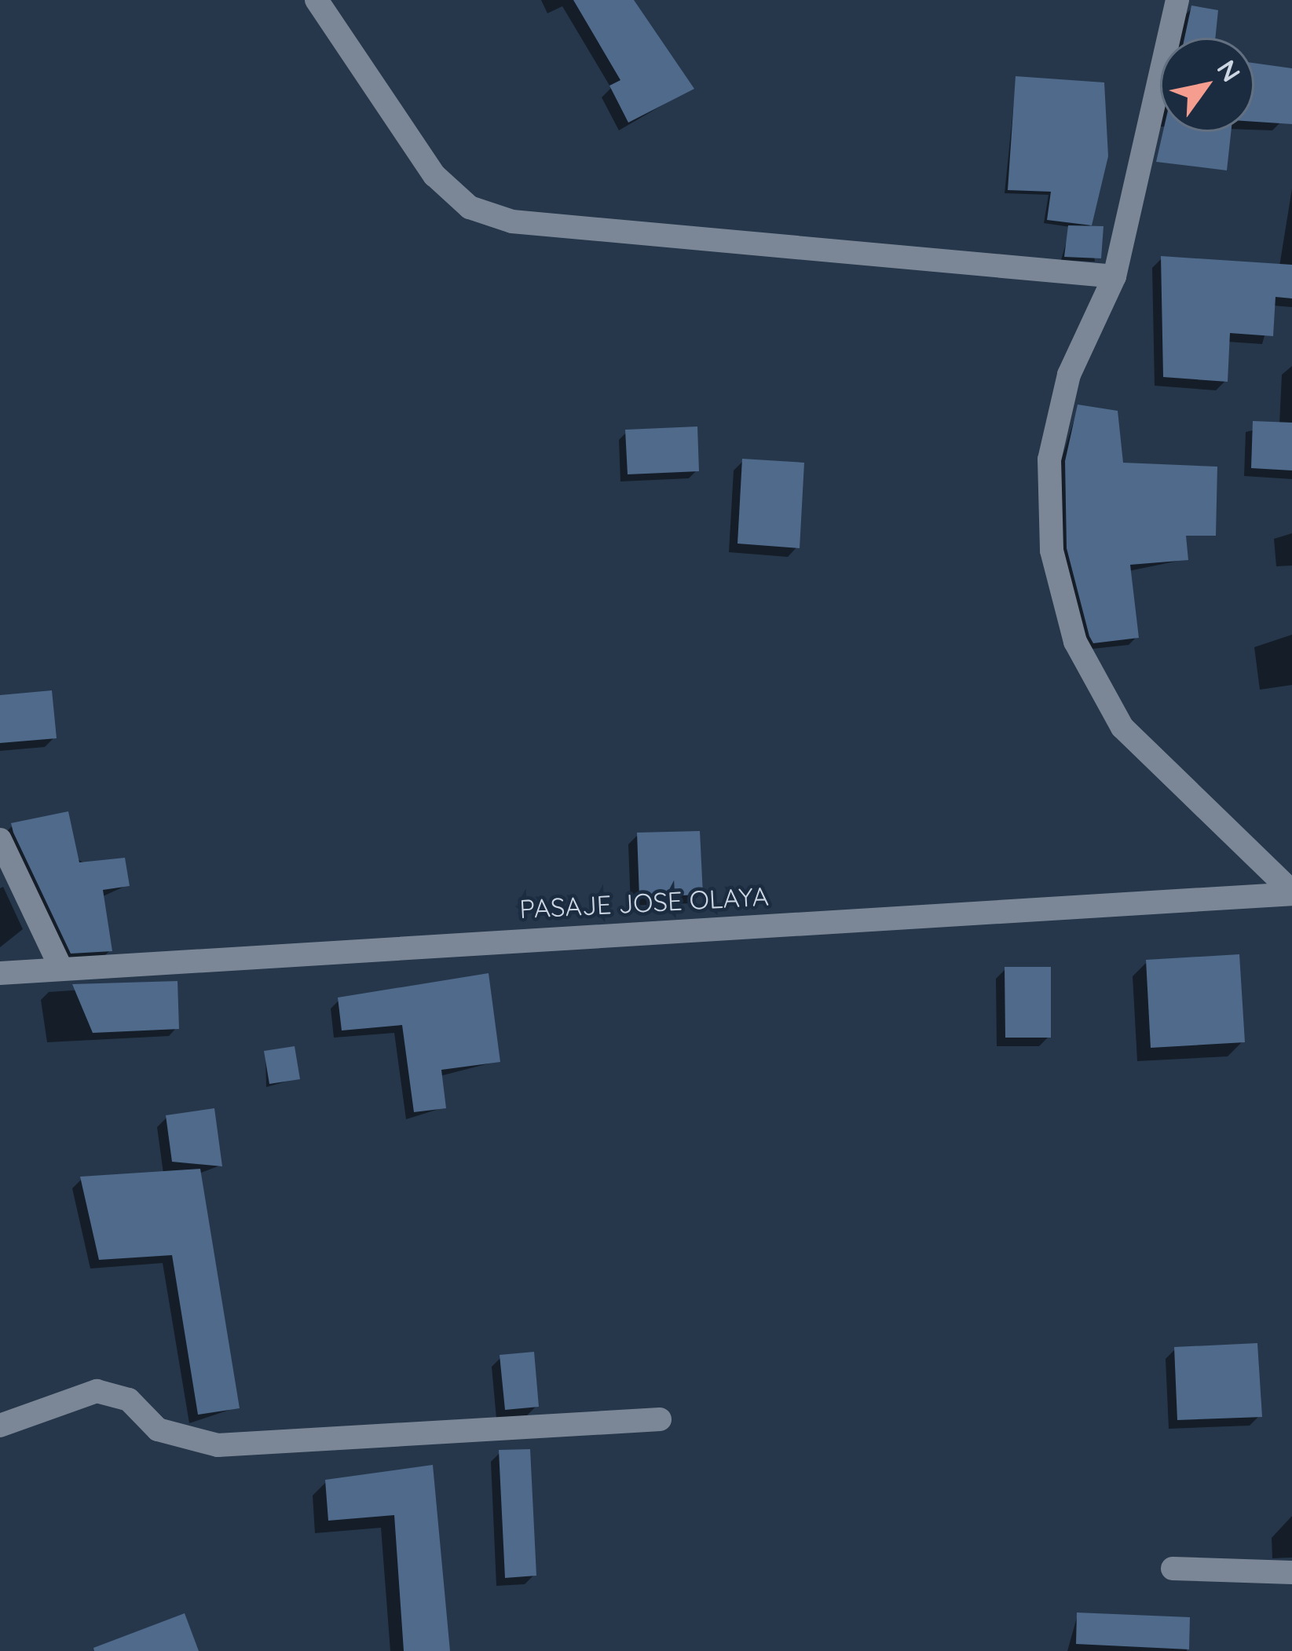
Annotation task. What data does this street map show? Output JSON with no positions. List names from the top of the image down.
{
  "streets": {
    "street": ["PASAJE JOSE OLAYA"]
  },
  "north": "top right"
}
